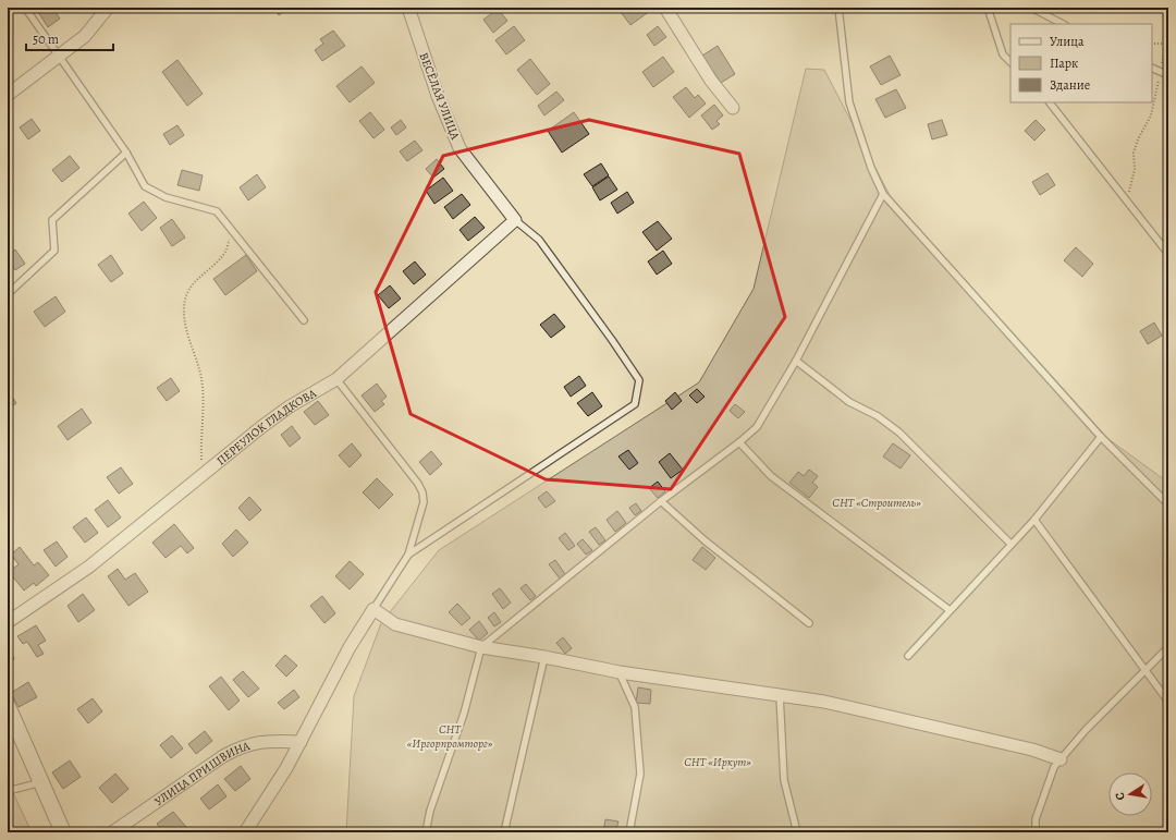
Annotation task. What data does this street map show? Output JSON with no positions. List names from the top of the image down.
{
  "streets": {
    "street": ["ВЕСЁЛАЯ УЛИЦА", "ПЕРЕУЛОК ГЛАДКОВА", "УЛИЦА ПРИШВИНА"]
  },
  "crossings": [
    ["ВЕСЁЛАЯ УЛИЦА", "ПЕРЕУЛОК ГЛАДКОВА"]
  ],
  "parks": ["СНТ «Строитель»", "СНТ «Иргорпромторг»", "СНТ «Иркут»"],
  "legend": ["Улица", "Парк", "Здание"],
  "scale_bar": "50 m",
  "north": "left"
}
